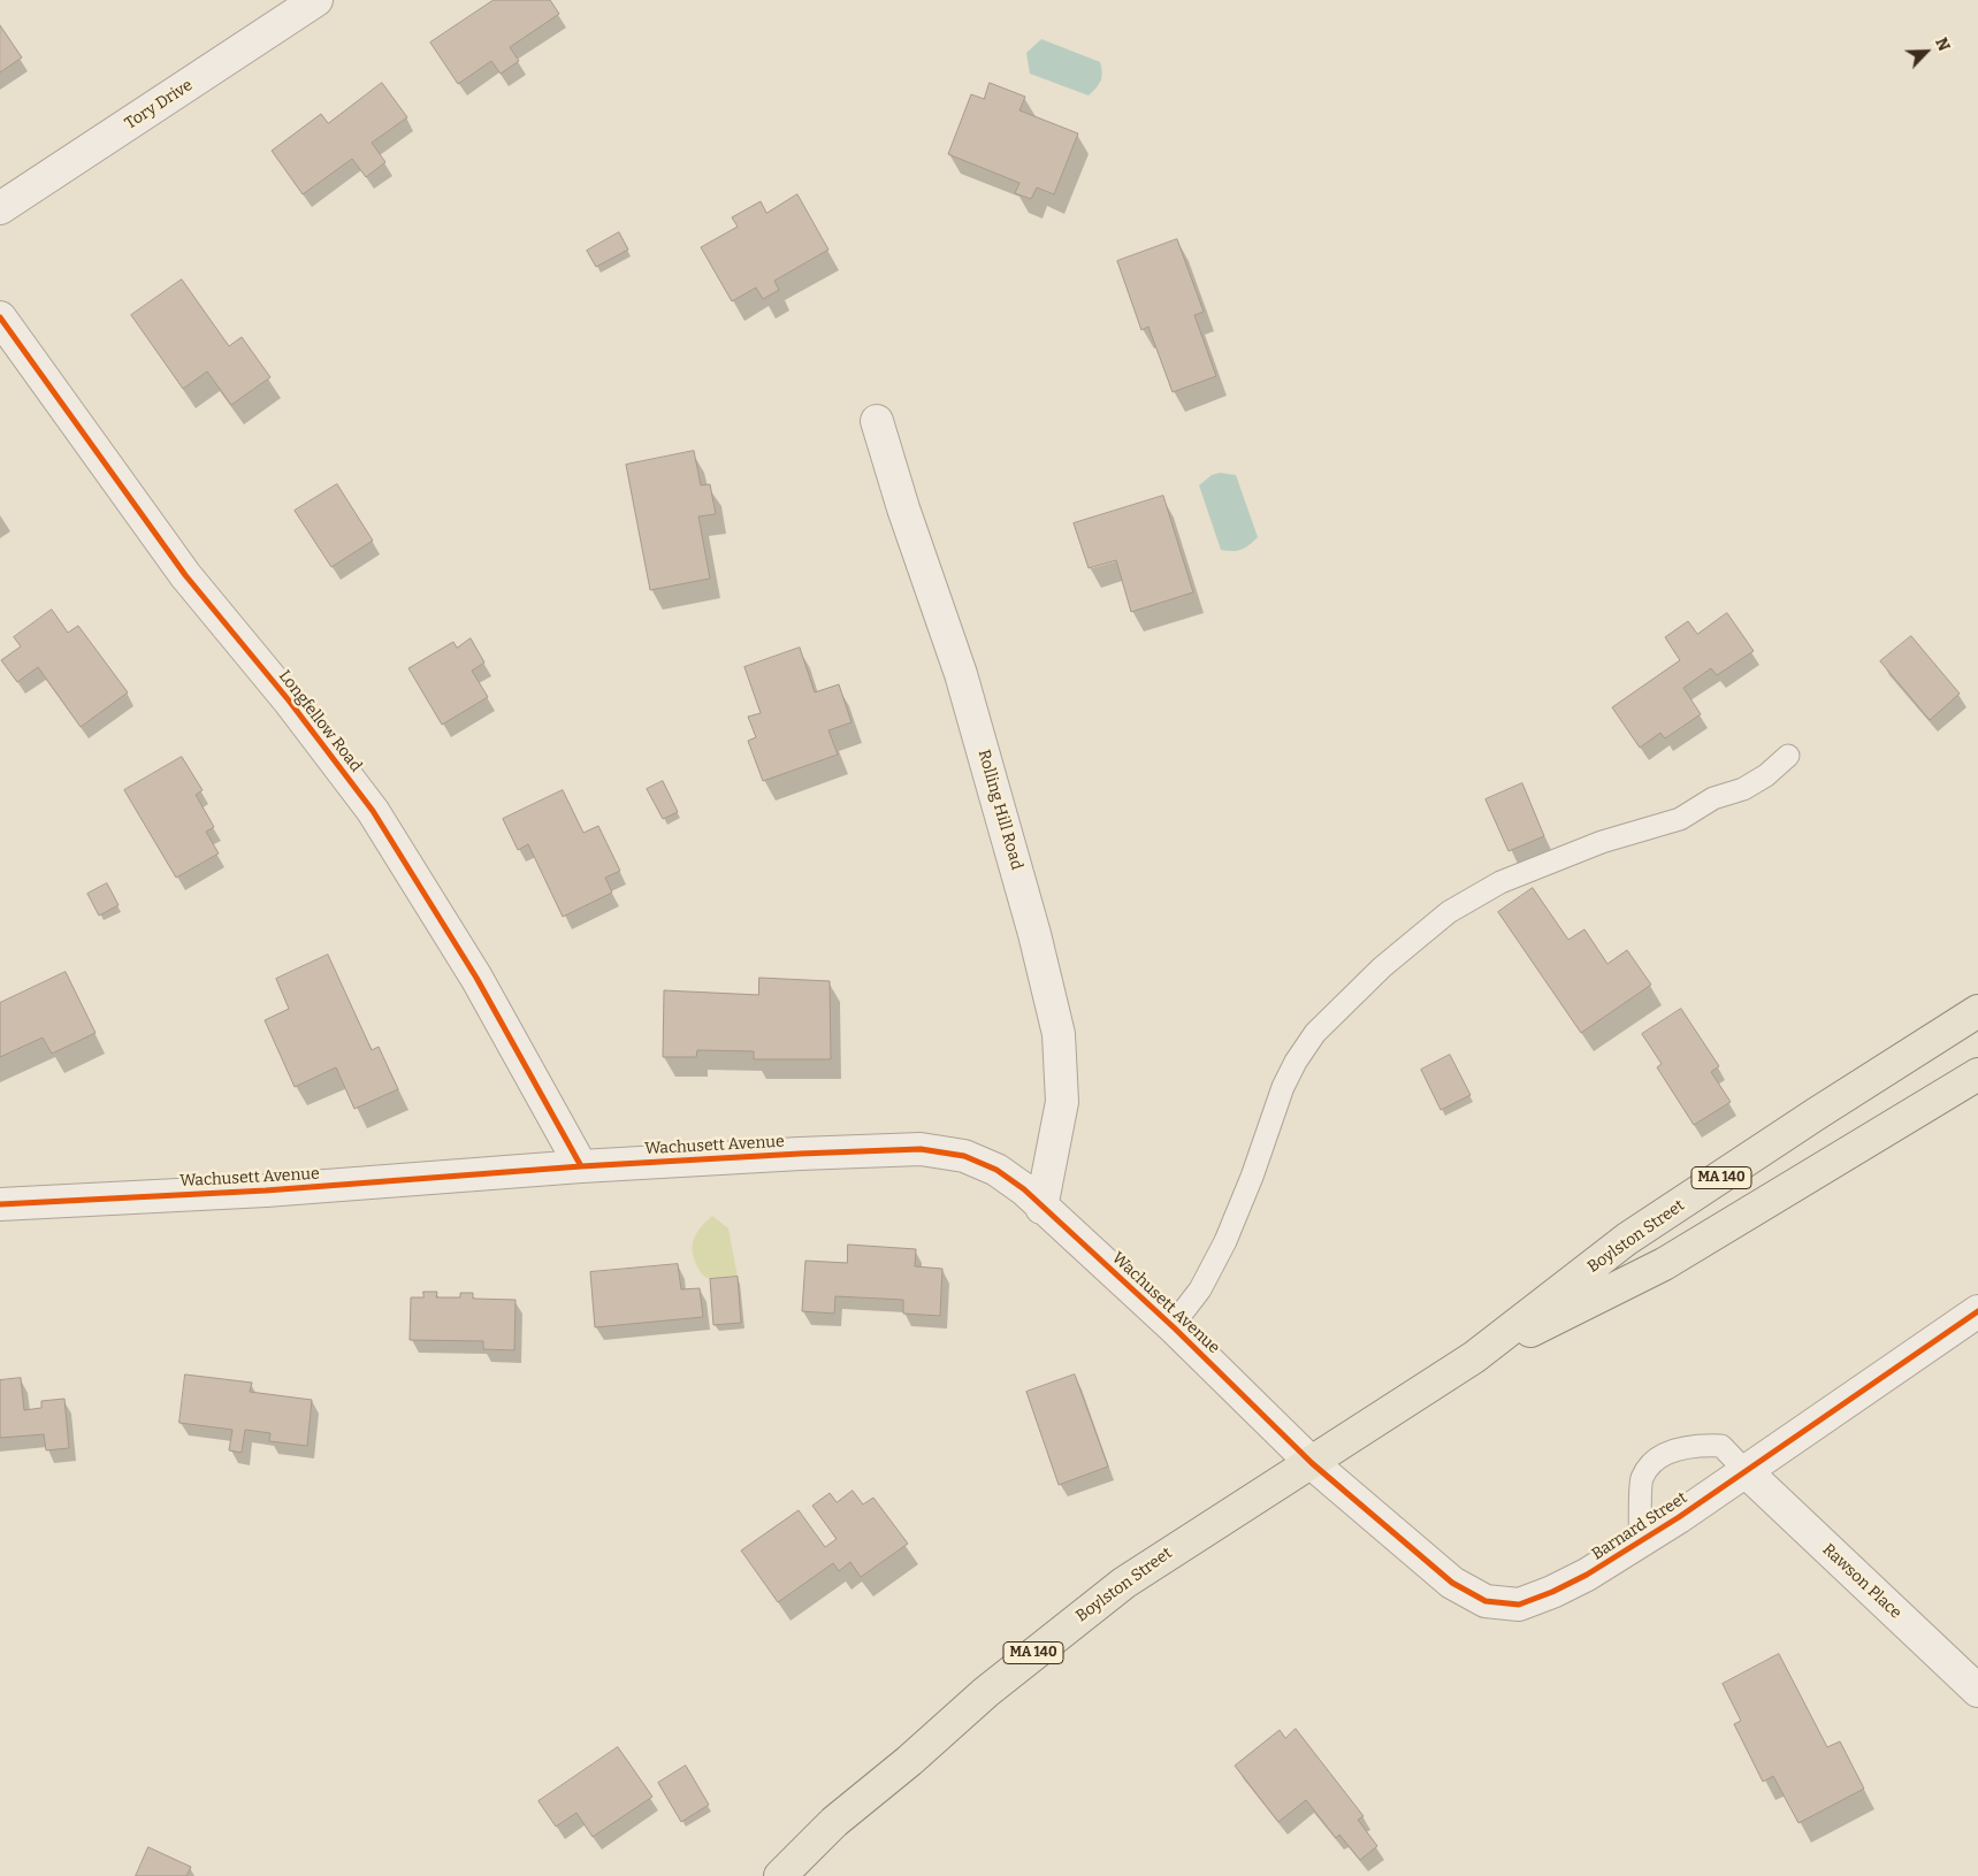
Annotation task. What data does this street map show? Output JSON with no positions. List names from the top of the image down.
{
  "streets": {
    "main road": ["MA 140", "Boylston Street"],
    "street": [
      "Tory Drive",
      "Longfellow Road",
      "Rolling Hill Road",
      "Wachusett Avenue",
      "Barnard Street",
      "Rawson Place"
    ]
  },
  "crossings": [
    ["Longfellow Road", "Wachusett Avenue"],
    ["Rolling Hill Road", "Wachusett Avenue"],
    ["Wachusett Avenue", "Boylston Street"],
    ["Wachusett Avenue", "Barnard Street"],
    ["Boylston Street", "Barnard Street"],
    ["Barnard Street", "Rawson Place"]
  ],
  "north": "top right"
}
